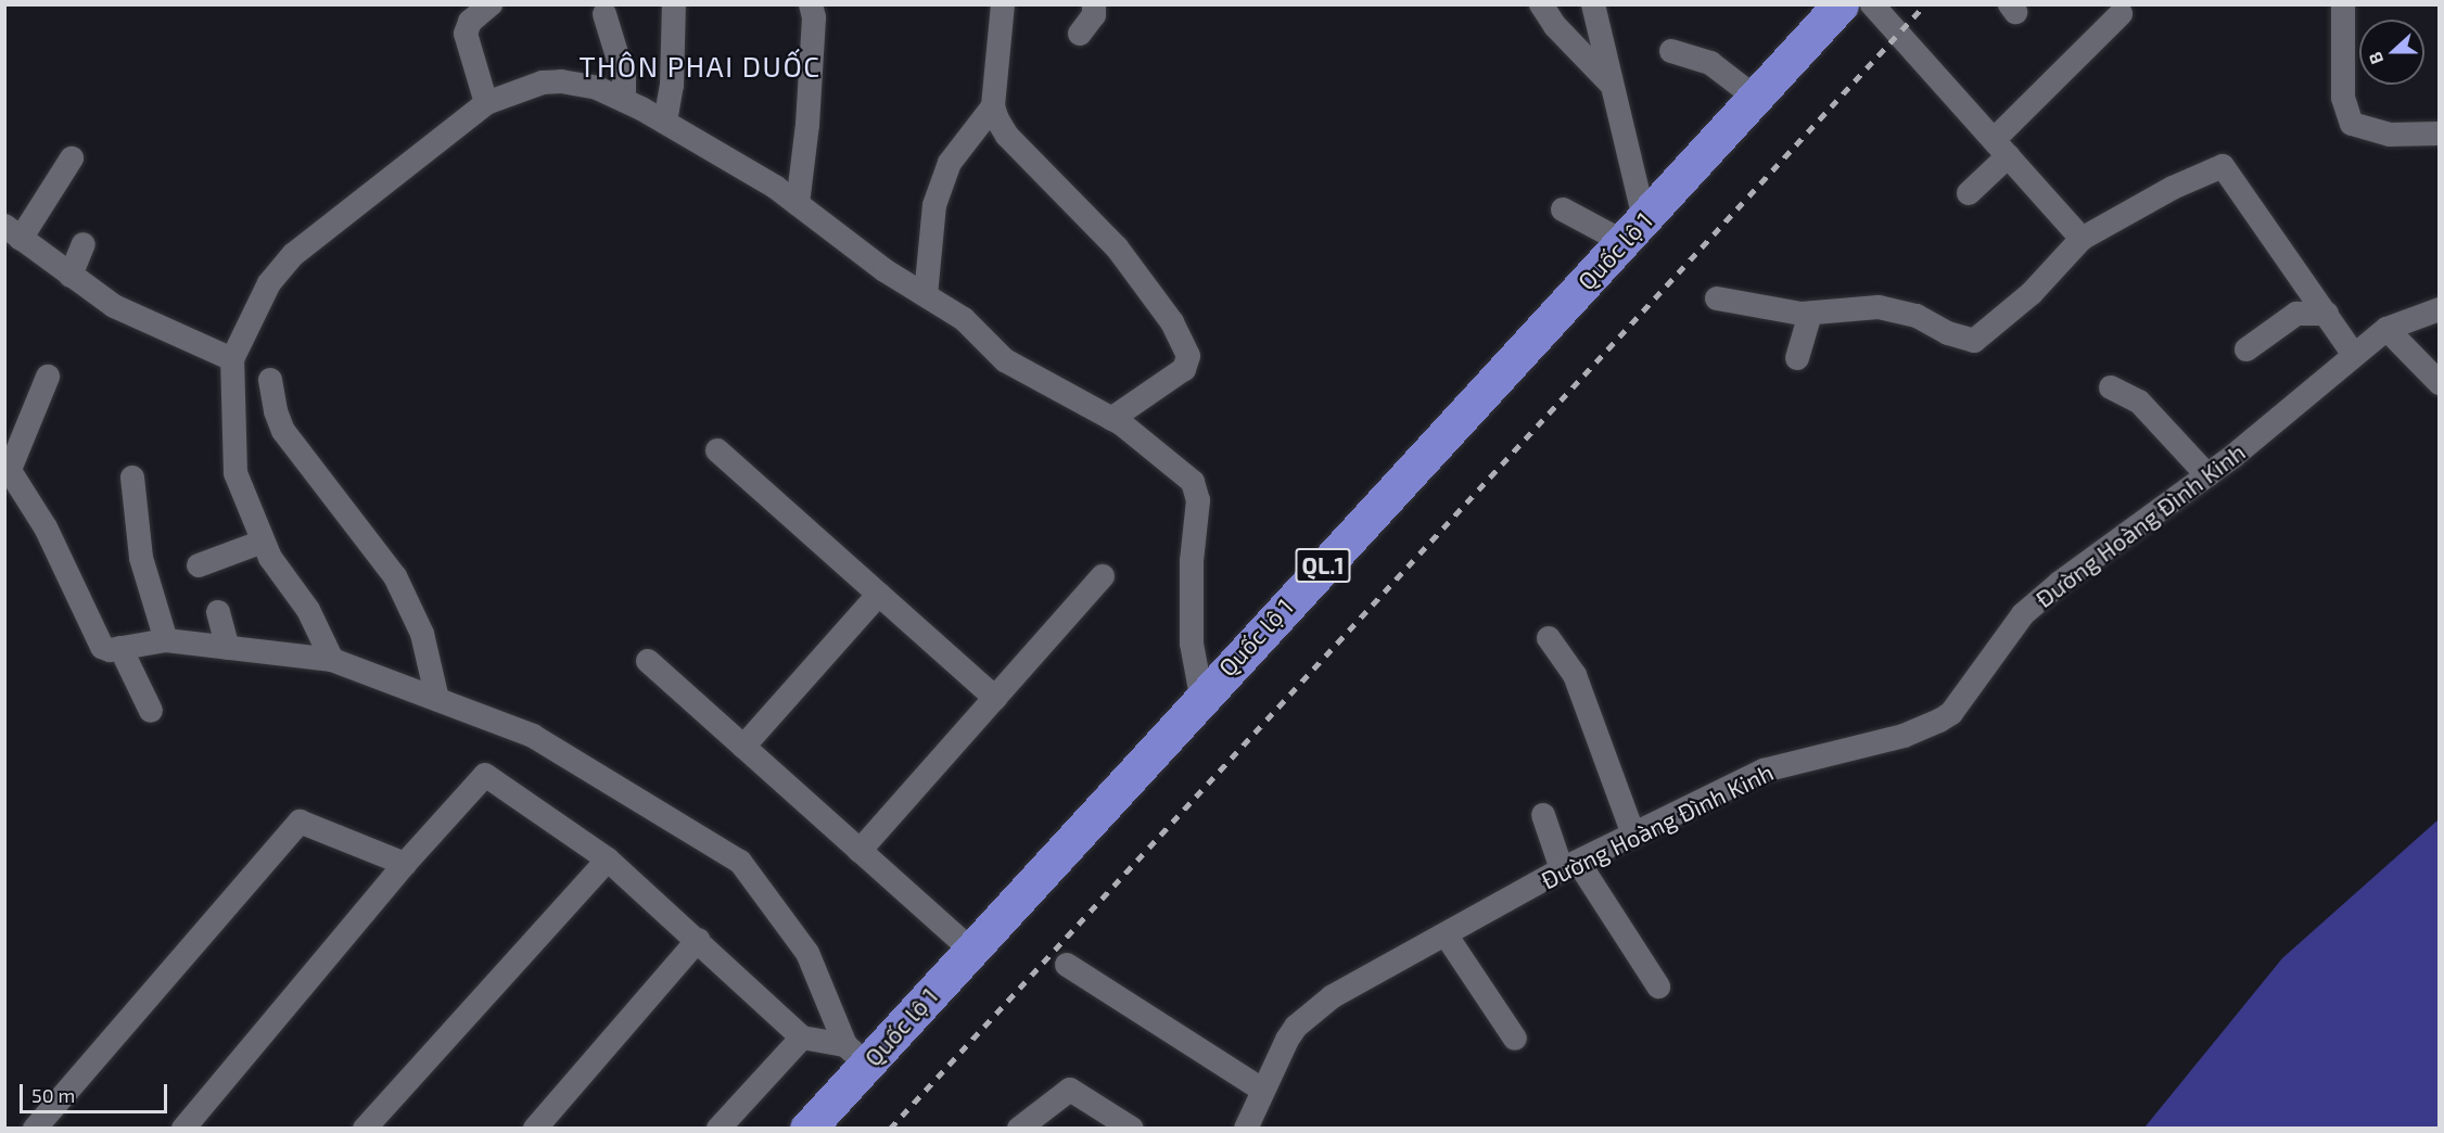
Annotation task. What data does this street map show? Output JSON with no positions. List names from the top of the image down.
{
  "streets": {
    "highway": ["Quốc lộ 1", "QL.1"],
    "street": ["Đường Hoàng Đình Kinh"]
  },
  "districts": ["THÔN PHAI DUỐC"],
  "scale_bar": "50 m",
  "north": "left"
}
